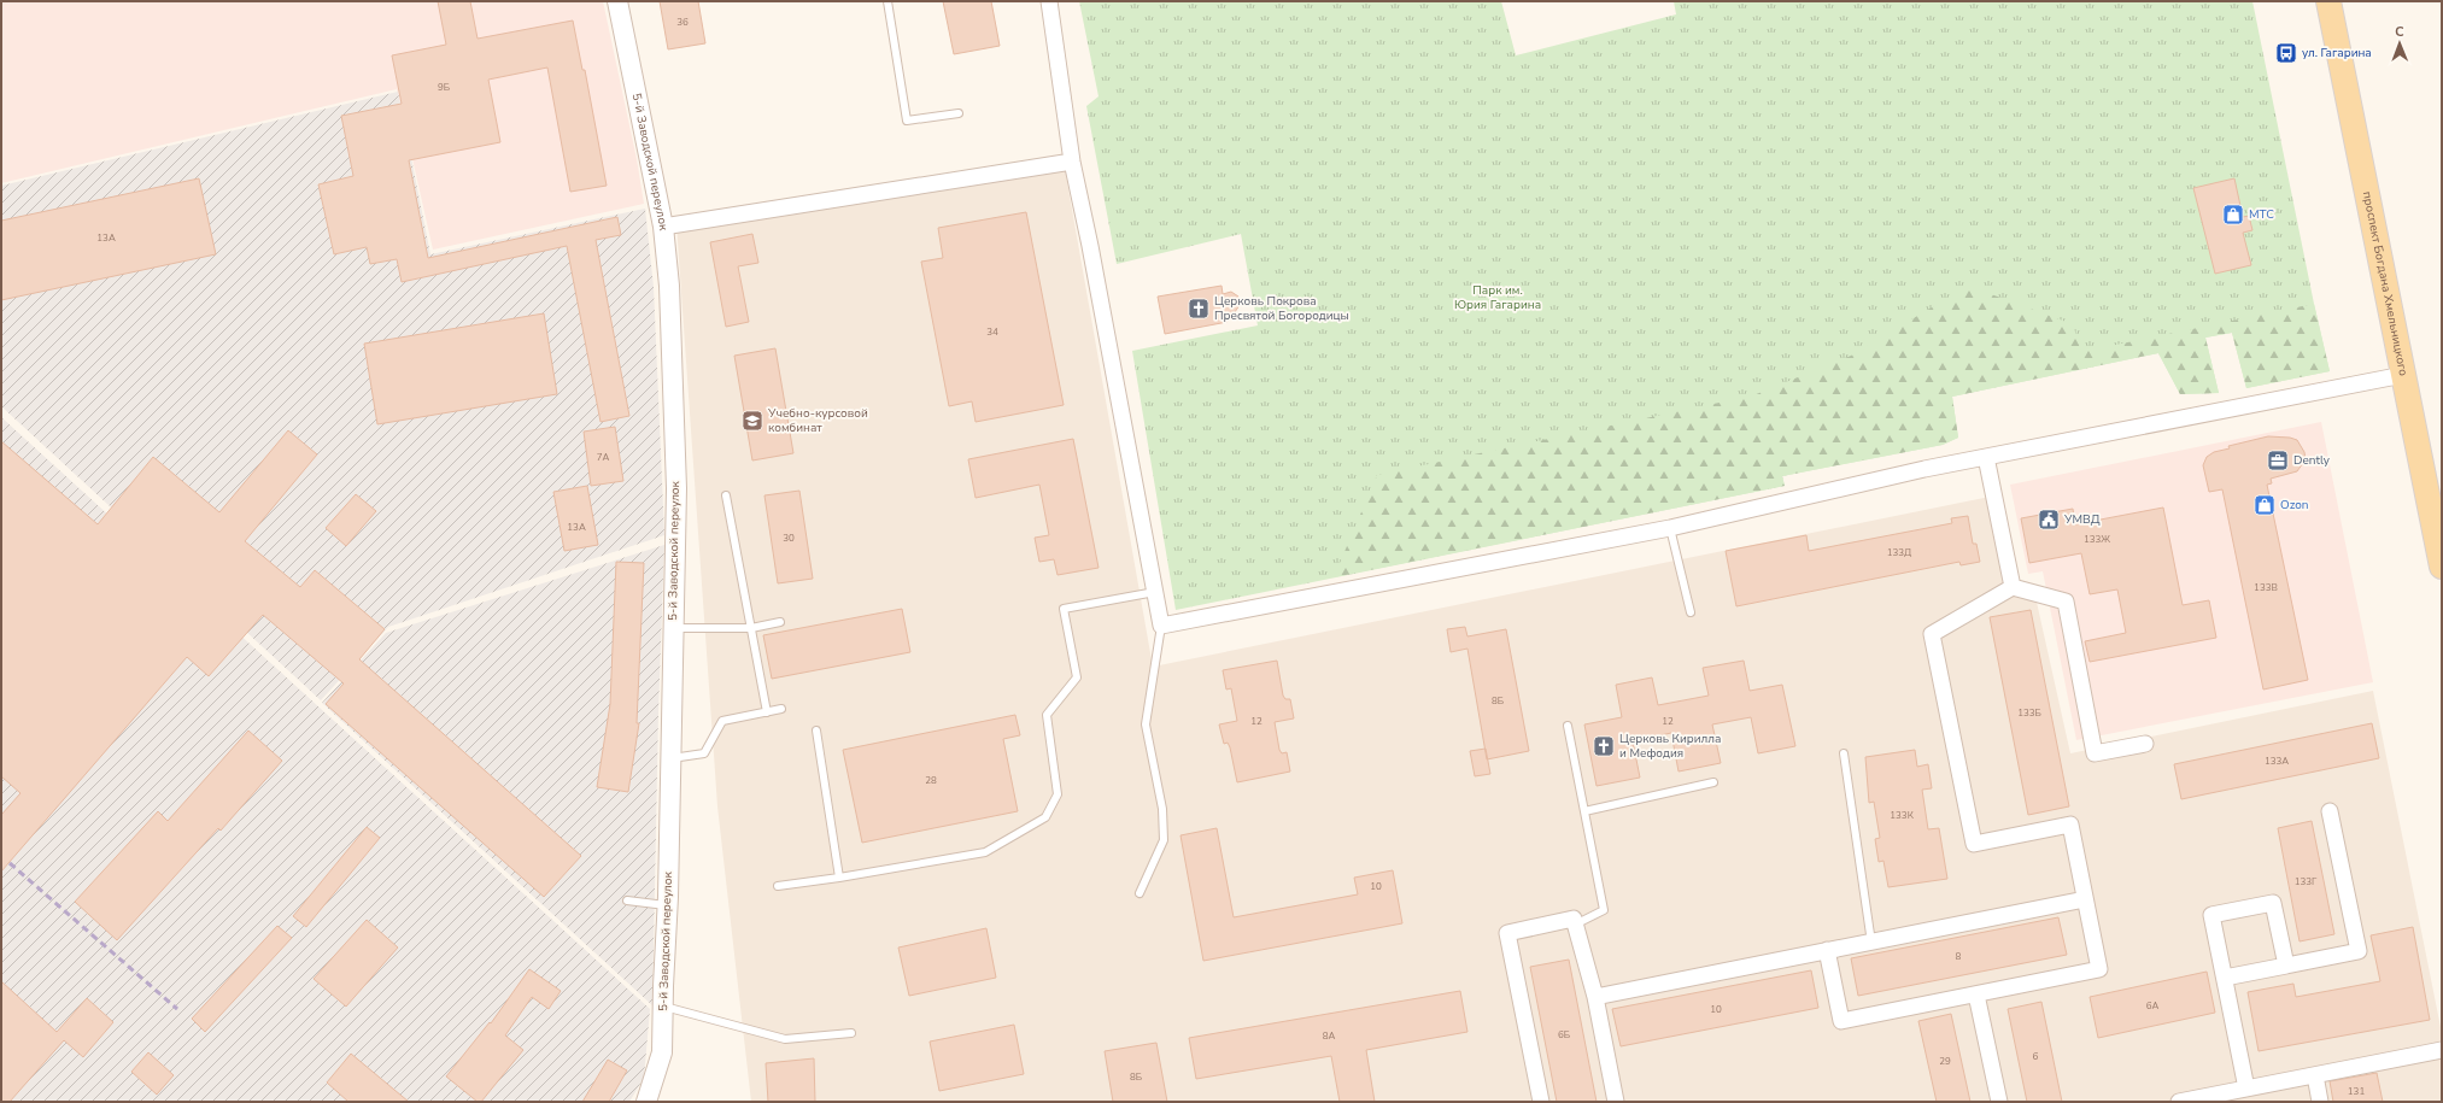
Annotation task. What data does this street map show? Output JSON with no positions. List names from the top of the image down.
{
  "streets": {
    "main road": ["проспект Богдана Хмельницкого"],
    "street": ["5-й Заводской переулок"]
  },
  "parks": ["Парк им. Юрия Гагарина"],
  "places": {
    "bus stop": ["ул. Гагарина"],
    "shop": ["МТС", "Ozon"],
    "church": ["Церковь Покрова Пресвятой Богородицы", "Церковь Кирилла и Мефодия"],
    "school or university": ["Учебно-курсовой комбинат"],
    "office": ["Dently"],
    "public building": ["УМВД"]
  },
  "house_numbers": [
    "36",
    "9Б",
    "13А",
    "34",
    "7А",
    "13А",
    "30",
    "133Ж",
    "133Д",
    "133В",
    "8Б",
    "133Б",
    "12",
    "12",
    "133А",
    "28",
    "133К",
    "133Г",
    "10",
    "8",
    "6А",
    "10",
    "6Б",
    "8А",
    "6",
    "29",
    "8Б",
    "131"
  ],
  "north": "top"
}
